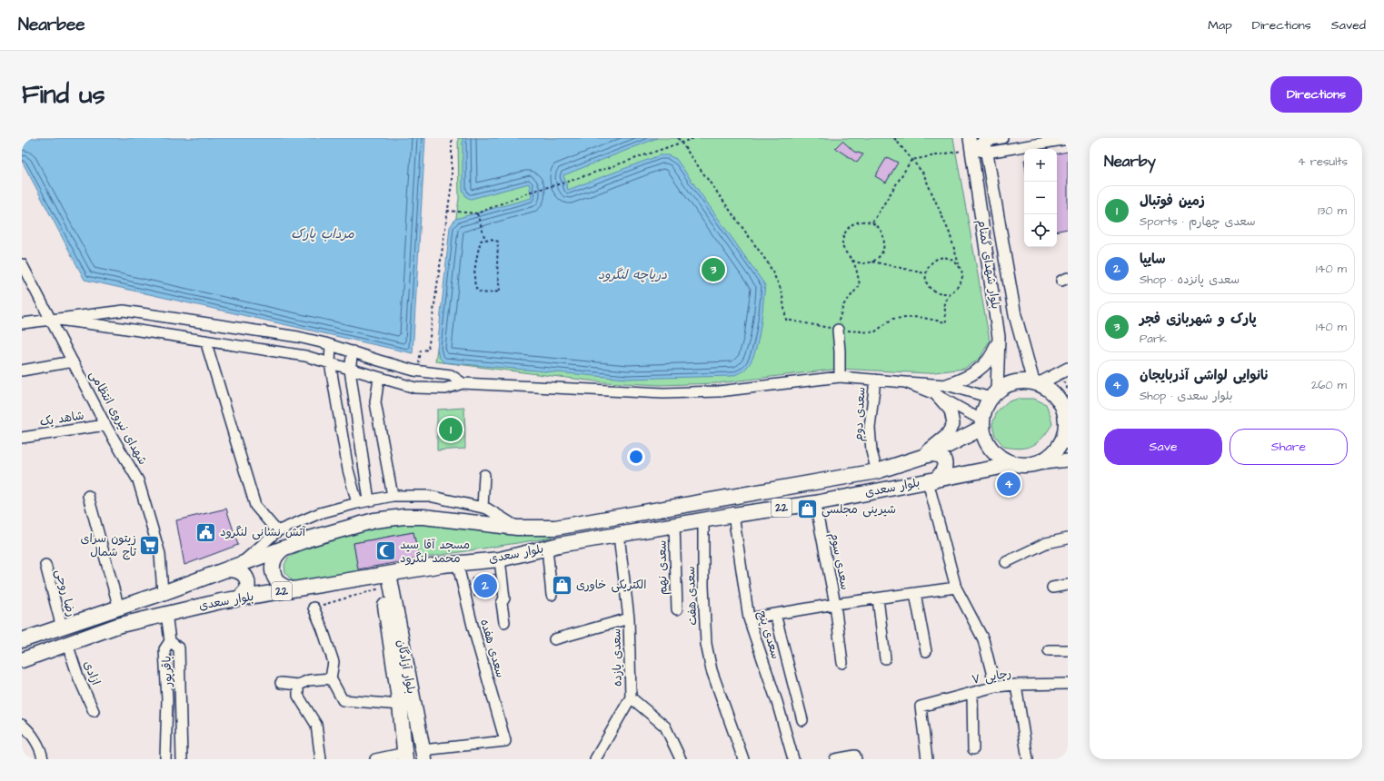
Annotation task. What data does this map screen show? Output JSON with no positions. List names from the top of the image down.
{
  "streets": {
    "highway": ["بلوار سعدی", "22", "بلوار آزادگان"],
    "main road": ["بلوار شهدای گمنام"],
    "street": [
      "سعدی دوم",
      "شهدای نیروی انتظامی",
      "شاهد یک",
      "سعدی سوم",
      "سعدی نهم",
      "رضا روحی",
      "سعدی هفت",
      "سعدی پنج",
      "سعدی هفده",
      "سعدی یازده",
      "باقرپور",
      "ازادی",
      "رجایی ۷"
    ]
  },
  "crossings": [
    ["بلوار شهدای گمنام", "بلوار سعدی"],
    ["بلوار شهدای گمنام", "22"],
    ["سعدی دوم", "بلوار سعدی"],
    ["شهدای نیروی انتظامی", "شاهد یک"],
    ["شهدای نیروی انتظامی", "بلوار سعدی"],
    ["بلوار سعدی", "22"],
    ["بلوار سعدی", "سعدی سوم"],
    ["بلوار سعدی", "سعدی نهم"],
    ["بلوار سعدی", "رضا روحی"],
    ["بلوار سعدی", "سعدی هفت"],
    ["بلوار سعدی", "سعدی پنج"],
    ["بلوار سعدی", "سعدی هفده"],
    ["بلوار سعدی", "سعدی یازده"],
    ["بلوار سعدی", "بلوار آزادگان"],
    ["بلوار سعدی", "ازادی"],
    ["سعدی هفده", "بلوار آزادگان"]
  ],
  "water": ["مرداب پارک", "دریاچه لنگرود"],
  "places": {
    "shop": ["شیرینی مجلسی", "الکتریکی خاوری"],
    "public building": ["آتش نشانی لنگرود"],
    "supermarket": ["زیتون سرای تاج شمال"],
    "mosque": ["مسجد آقا سید محمد لنگرود"]
  },
  "page": {
    "header": "Nearbee",
    "nav": ["Map", "Directions", "Saved"],
    "buttons": [
      "Directions",
      ["Save", "Share"]
    ],
    "title": "Find us",
    "heading": ["Nearby", "4 results"],
    "map_buttons": ["+", "−"],
    "list": [
      {
        "mark": "1",
        "name": "زمین فوتبال",
        "note": "Sports · سعدی چهارم",
        "value": "130 m"
      },
      {
        "mark": "2",
        "name": "سایپا",
        "note": "Shop · سعدی پانزده",
        "value": "140 m"
      },
      {
        "mark": "3",
        "name": "پارک و شهربازی فجر",
        "note": "Park",
        "value": "140 m"
      },
      {
        "mark": "4",
        "name": "نانوایی لواشی آذربایجان",
        "note": "Shop · بلوار سعدی",
        "value": "260 m"
      }
    ],
    "pins": [
      "3",
      "1",
      "4",
      "2"
    ]
  }
}
